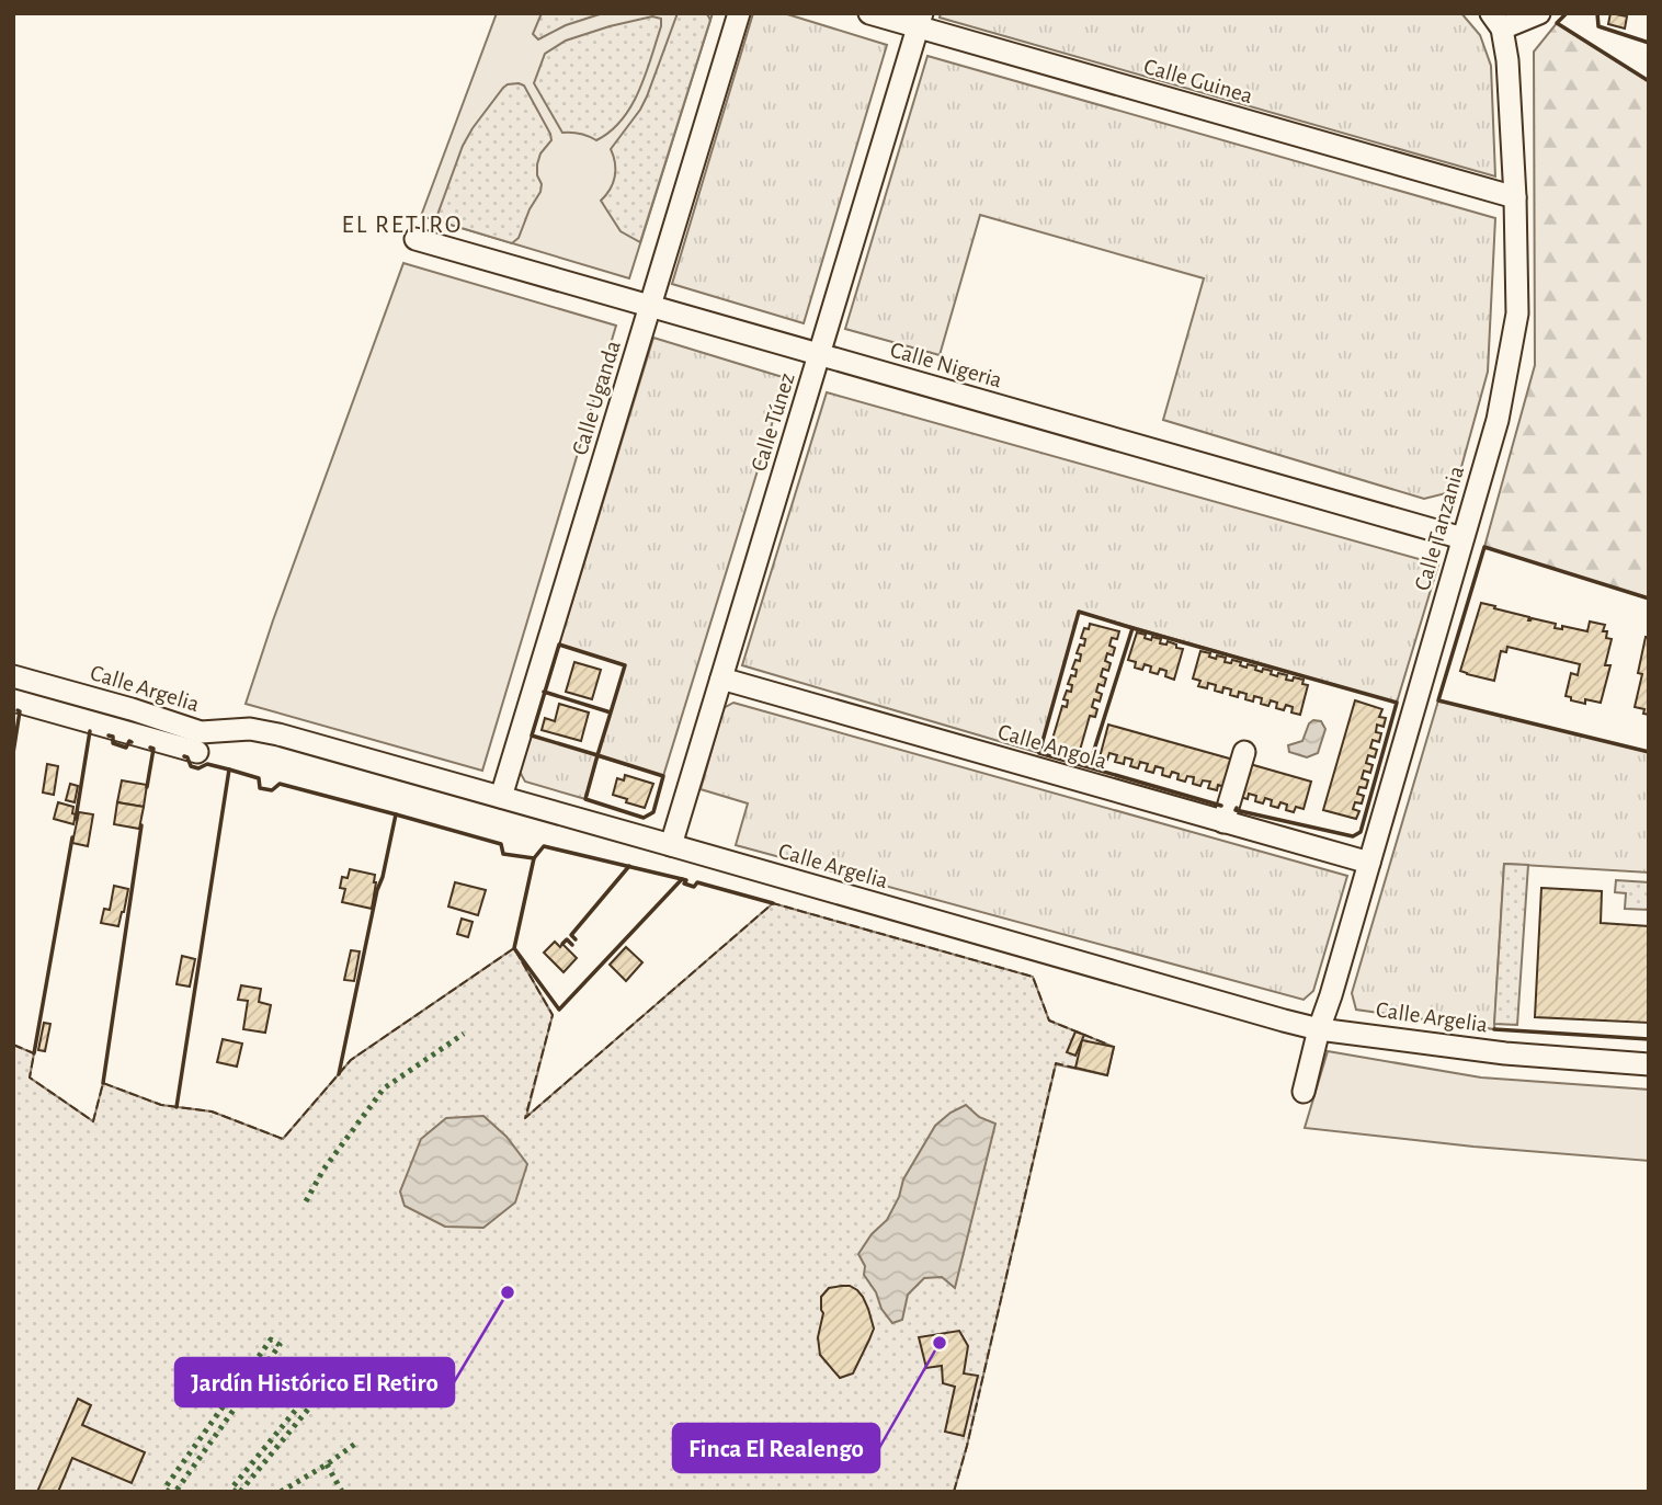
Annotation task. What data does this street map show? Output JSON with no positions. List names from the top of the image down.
{
  "streets": {
    "street": [
      "Calle Guinea",
      "Calle Nigeria",
      "Calle Uganda",
      "Calle Túnez",
      "Calle Tanzania",
      "Calle Argelia",
      "Calle Angola"
    ]
  },
  "crossings": [
    ["Calle Guinea", "Calle Túnez"],
    ["Calle Guinea", "Calle Tanzania"],
    ["Calle Nigeria", "Calle Uganda"],
    ["Calle Nigeria", "Calle Túnez"],
    ["Calle Nigeria", "Calle Tanzania"],
    ["Calle Uganda", "Calle Argelia"],
    ["Calle Túnez", "Calle Argelia"],
    ["Calle Túnez", "Calle Angola"],
    ["Calle Tanzania", "Calle Argelia"],
    ["Calle Tanzania", "Calle Angola"]
  ],
  "districts": ["EL RETIRO"],
  "places": ["Jardín Histórico El Retiro", "Finca El Realengo"]
}
